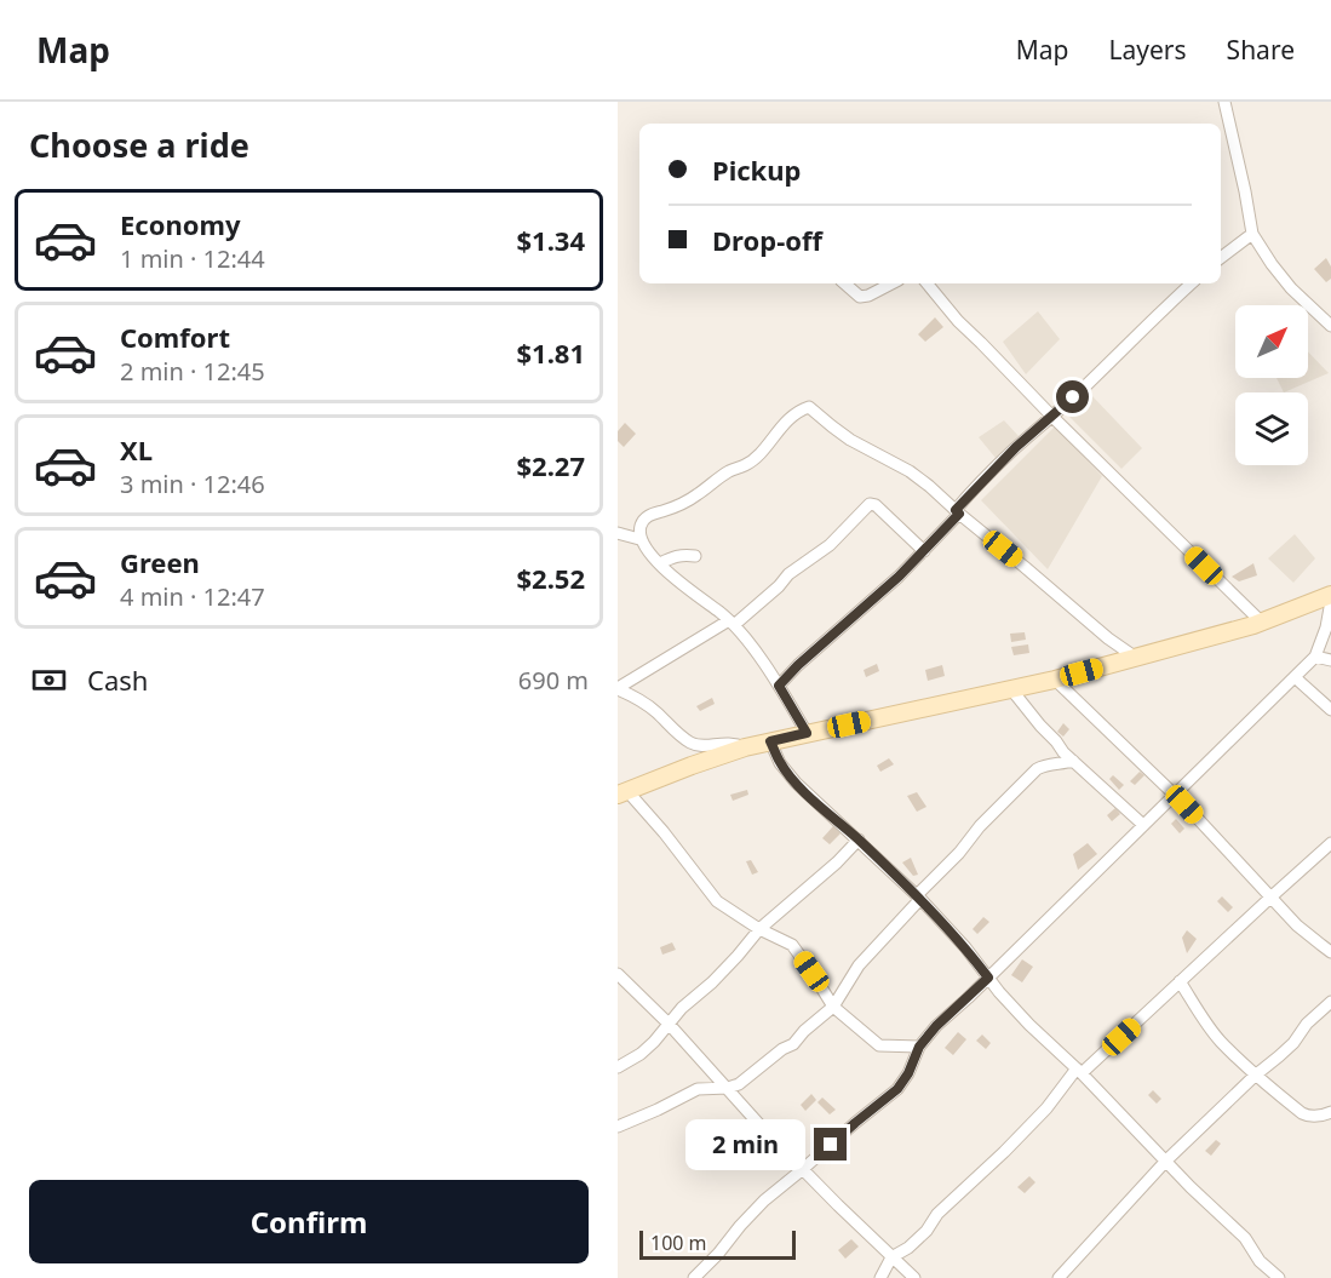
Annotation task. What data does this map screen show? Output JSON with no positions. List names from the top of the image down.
{
  "scale_bar": "100 m",
  "north": "top right",
  "page": {
    "header": "Map",
    "nav": ["Map", "Layers", "Share"],
    "heading": "Choose a ride",
    "banner": ["Pickup", "Drop-off"],
    "list": [
      {
        "name": "Economy",
        "note": "1 min · 12:44",
        "value": "$1.34"
      },
      {
        "name": "Comfort",
        "note": "2 min · 12:45",
        "value": "$1.81"
      },
      {
        "name": "XL",
        "note": "3 min · 12:46",
        "value": "$2.27"
      },
      {
        "name": "Green",
        "note": "4 min · 12:47",
        "value": "$2.52"
      }
    ],
    "pay": ["Cash", "690 m"],
    "bubble": "2 min",
    "buttons": "Confirm",
    "scale": "100 m"
  }
}
